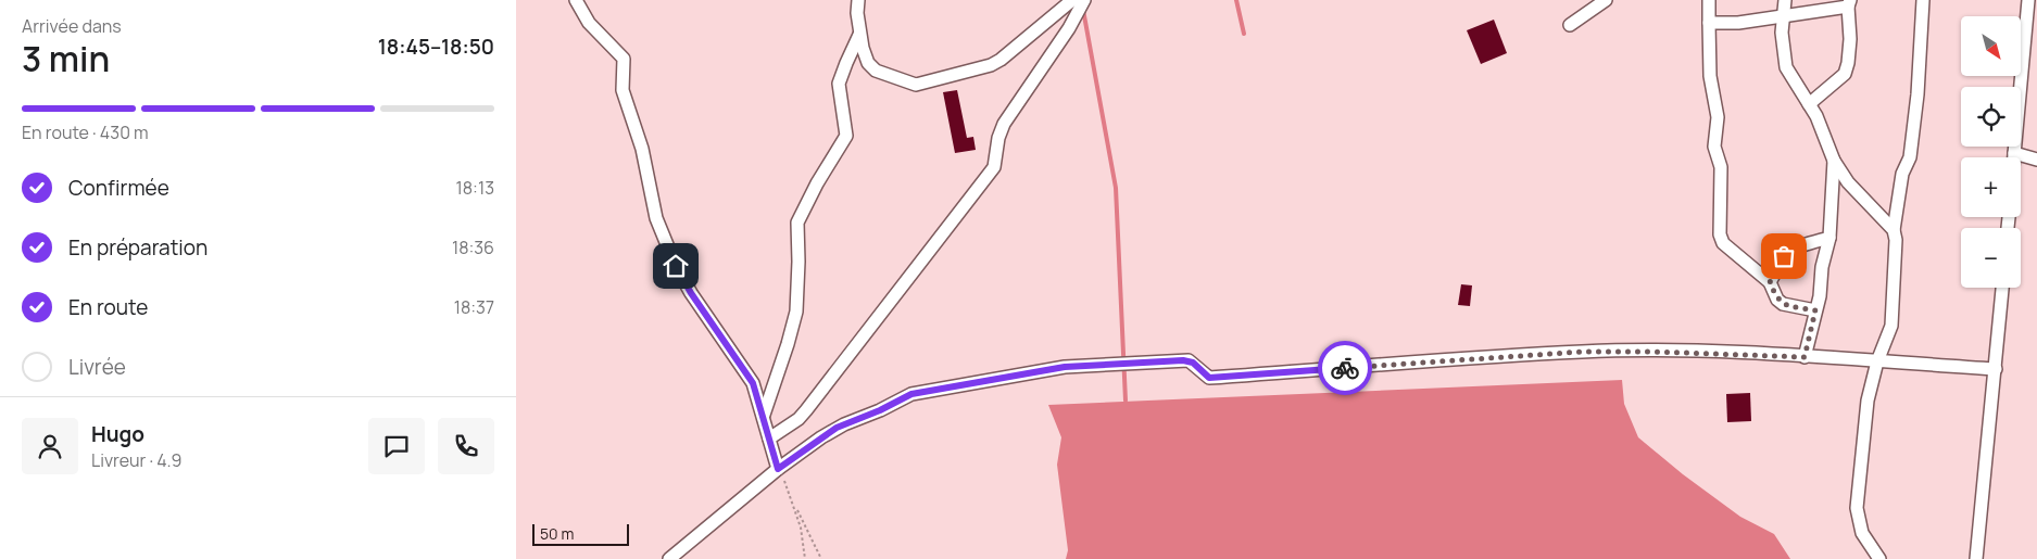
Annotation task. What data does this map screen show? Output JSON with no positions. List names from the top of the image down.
{
  "scale_bar": "50 m",
  "north": "bottom right",
  "page": {
    "heading": ["3 min", "Arrivée dans", "18:45–18:50"],
    "panel": ["Hugo", "Livreur · 4.9"],
    "map_buttons": ["+", "−"],
    "bar": "En route · 430 m",
    "list": [
      ["Confirmée", "18:13"],
      ["En préparation", "18:36"],
      ["En route", "18:37"],
      "Livrée"
    ],
    "scale": "50 m"
  }
}
